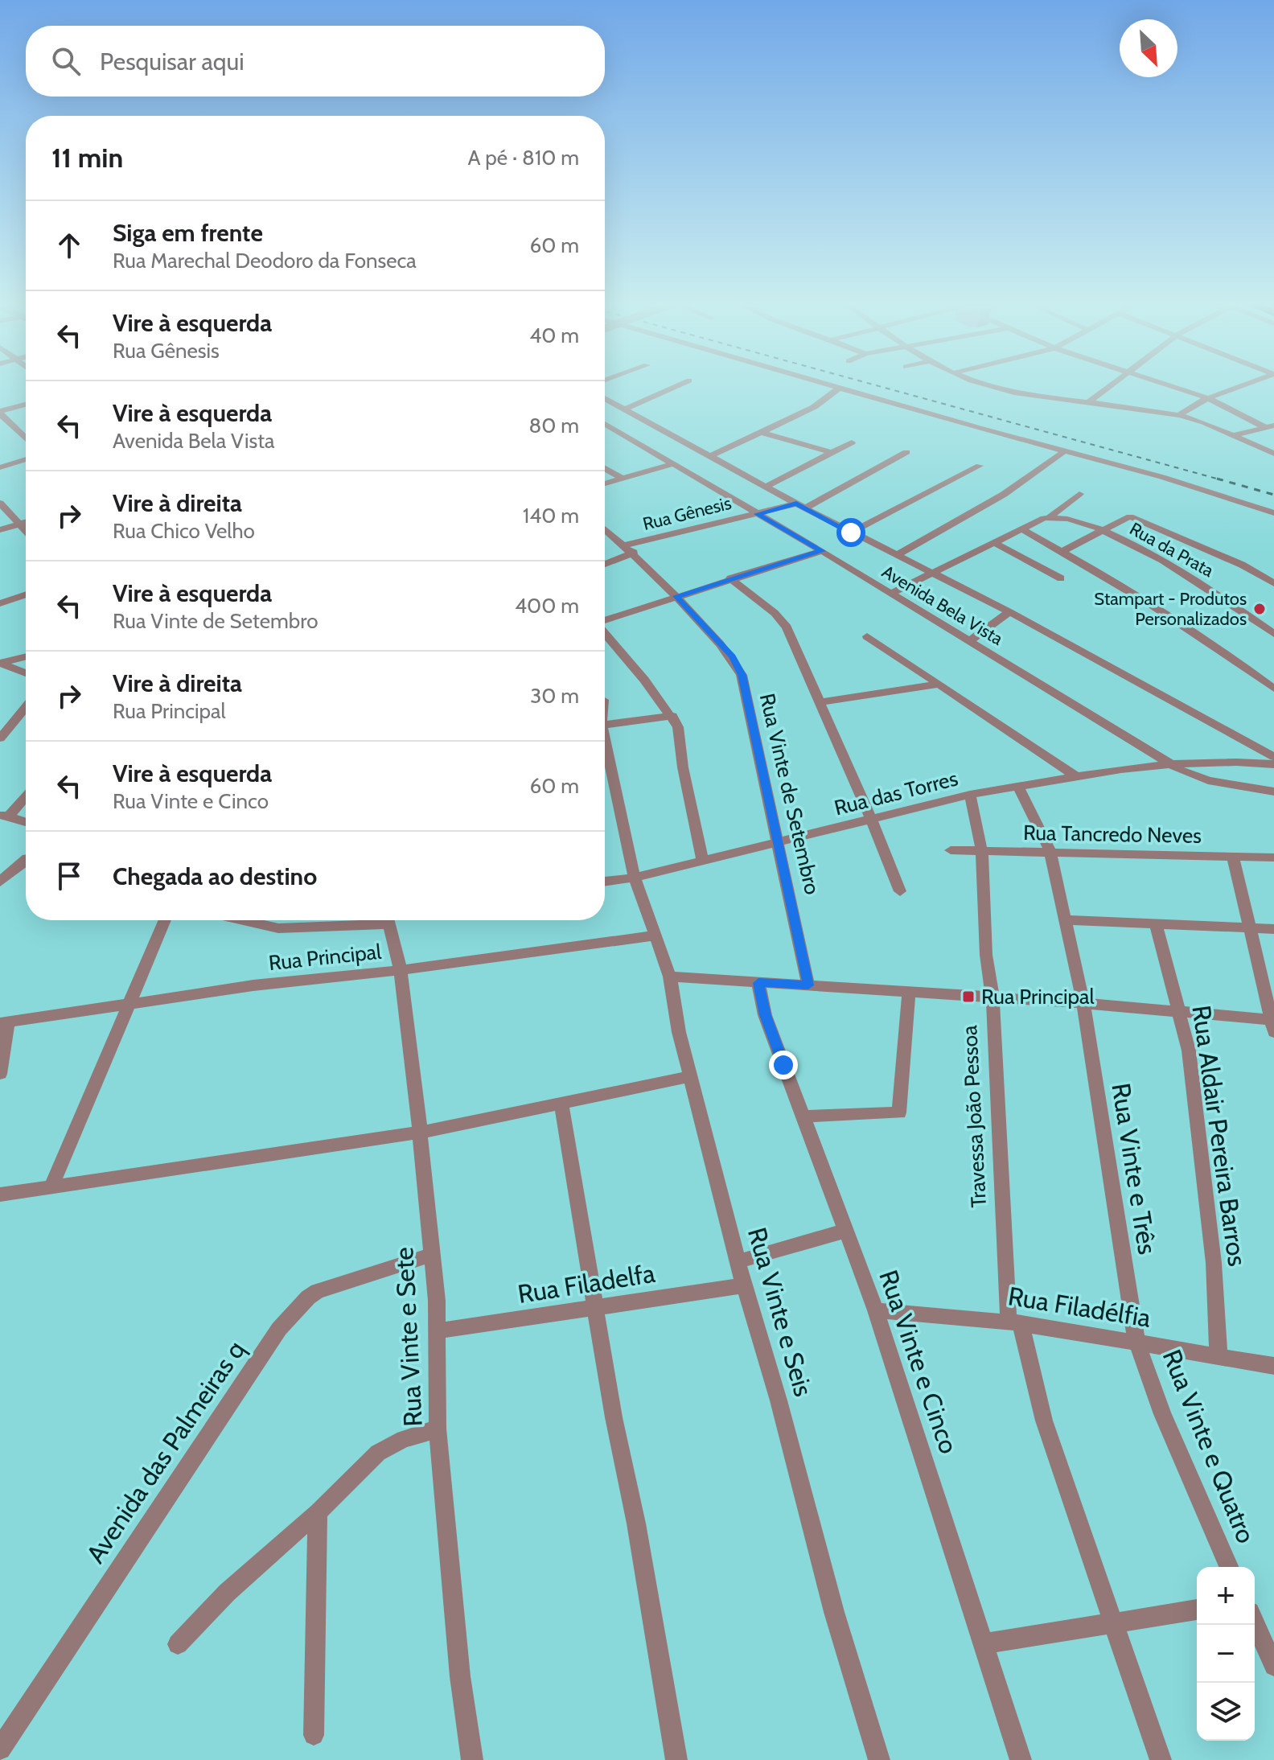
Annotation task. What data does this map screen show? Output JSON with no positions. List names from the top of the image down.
{
  "streets": {
    "street": [
      "Rua Gênesis",
      "Rua da Prata",
      "Avenida Bela Vista",
      "Rua das Torres",
      "Rua Vinte de Setembro",
      "Rua Tancredo Neves",
      "Rua Principal",
      "Travessa João Pessoa",
      "Rua Aldair Pereira Barros",
      "Rua Vinte e Três",
      "Rua Filadelfa",
      "Rua Filadélfia",
      "Rua Vinte e Seis",
      "Rua Vinte e Sete",
      "Rua Vinte e Cinco",
      "Rua Vinte e Quatro",
      "Avenida das Palmeiras q"
    ]
  },
  "crossings": [
    ["Rua Gênesis", "Avenida Bela Vista"],
    ["Rua Gênesis", "Rua Vinte de Setembro"],
    ["Avenida Bela Vista", "Rua das Torres"],
    ["Rua das Torres", "Rua Vinte de Setembro"],
    ["Rua das Torres", "Travessa João Pessoa"],
    ["Rua das Torres", "Rua Vinte e Três"],
    ["Rua das Torres", "Rua Vinte e Seis"],
    ["Rua Tancredo Neves", "Travessa João Pessoa"],
    ["Rua Tancredo Neves", "Rua Vinte e Três"],
    ["Rua Principal", "Rua Vinte e Seis"],
    ["Rua Principal", "Rua Vinte e Sete"],
    ["Travessa João Pessoa", "Rua Filadélfia"],
    ["Rua Aldair Pereira Barros", "Rua Filadélfia"],
    ["Rua Vinte e Três", "Rua Filadélfia"],
    ["Rua Vinte e Três", "Rua Vinte e Quatro"],
    ["Rua Filadelfa", "Rua Vinte e Seis"],
    ["Rua Filadelfa", "Rua Vinte e Sete"],
    ["Rua Filadélfia", "Rua Vinte e Cinco"],
    ["Rua Filadélfia", "Rua Vinte e Quatro"],
    ["Rua Vinte e Sete", "Avenida das Palmeiras q"]
  ],
  "places": {
    "other": ["Stampart - Produtos Personalizados"],
    "transit": ["Rua Principal"]
  },
  "north": "bottom right",
  "page": {
    "search": "Pesquisar aqui",
    "heading": ["11 min", "A pé · 810 m"],
    "list": [
      ["Siga em frente", "Rua Marechal Deodoro da Fonseca", "60 m"],
      ["Vire à esquerda", "Rua Gênesis", "40 m"],
      ["Vire à esquerda", "Avenida Bela Vista", "80 m"],
      ["Vire à direita", "Rua Chico Velho", "140 m"],
      ["Vire à esquerda", "Rua Vinte de Setembro", "400 m"],
      ["Vire à direita", "Rua Principal", "30 m"],
      ["Vire à esquerda", "Rua Vinte e Cinco", "60 m"],
      "Chegada ao destino"
    ],
    "map_buttons": ["+", "−"]
  }
}
